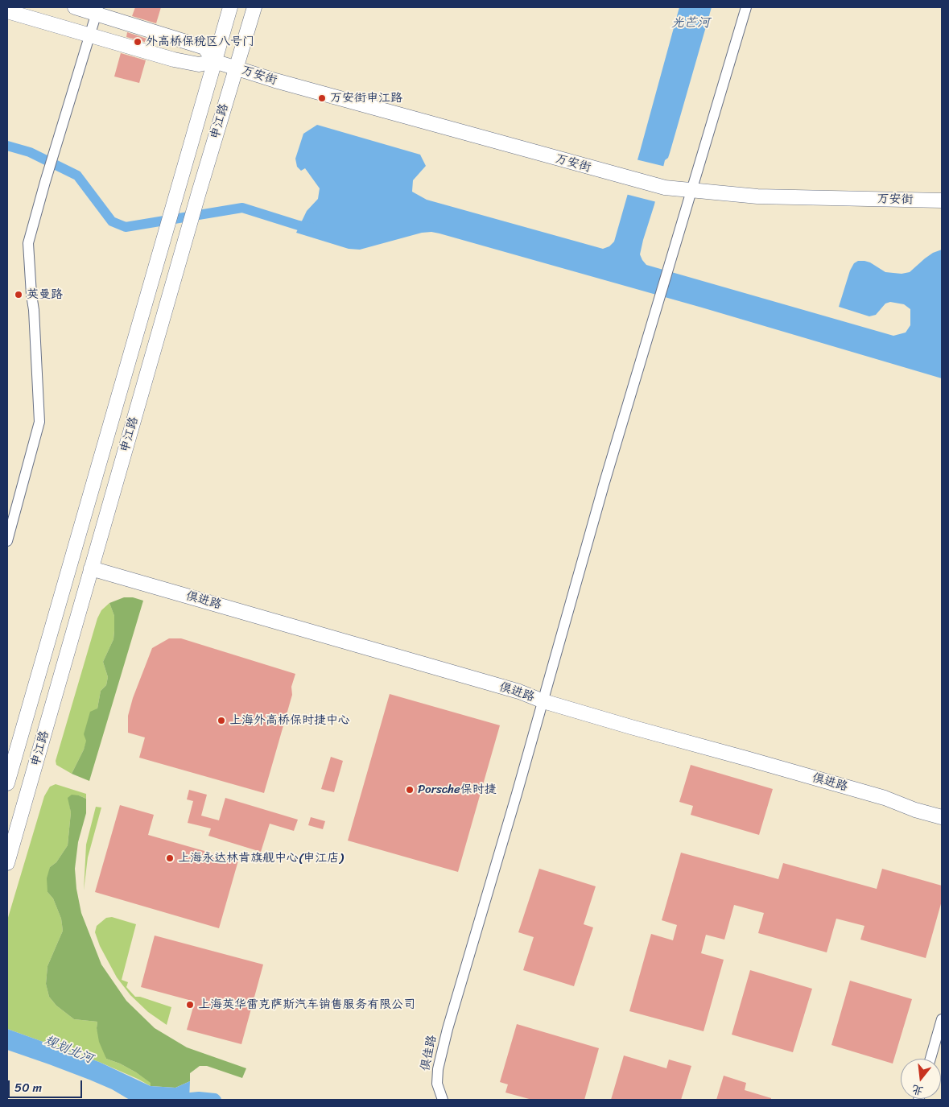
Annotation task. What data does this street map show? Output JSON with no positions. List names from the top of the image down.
{
  "streets": {
    "street": [
      "万安街",
      "申江路",
      "俱进路",
      "俱佳路"
    ]
  },
  "crossings": [
    ["万安街", "申江路"],
    ["万安街", "俱佳路"],
    ["申江路", "俱进路"],
    ["俱进路", "俱佳路"]
  ],
  "water": ["光芒河", "规划北河"],
  "places": [
    "外高桥保税区八号门",
    "万安街申江路",
    "英曼路",
    "上海外高桥保时捷中心",
    "Porsche保时捷",
    "上海永达林肯旗舰中心(申江店)",
    "上海英华雷克萨斯汽车销售服务有限公司"
  ],
  "scale_bar": "50 m",
  "north": "bottom"
}
